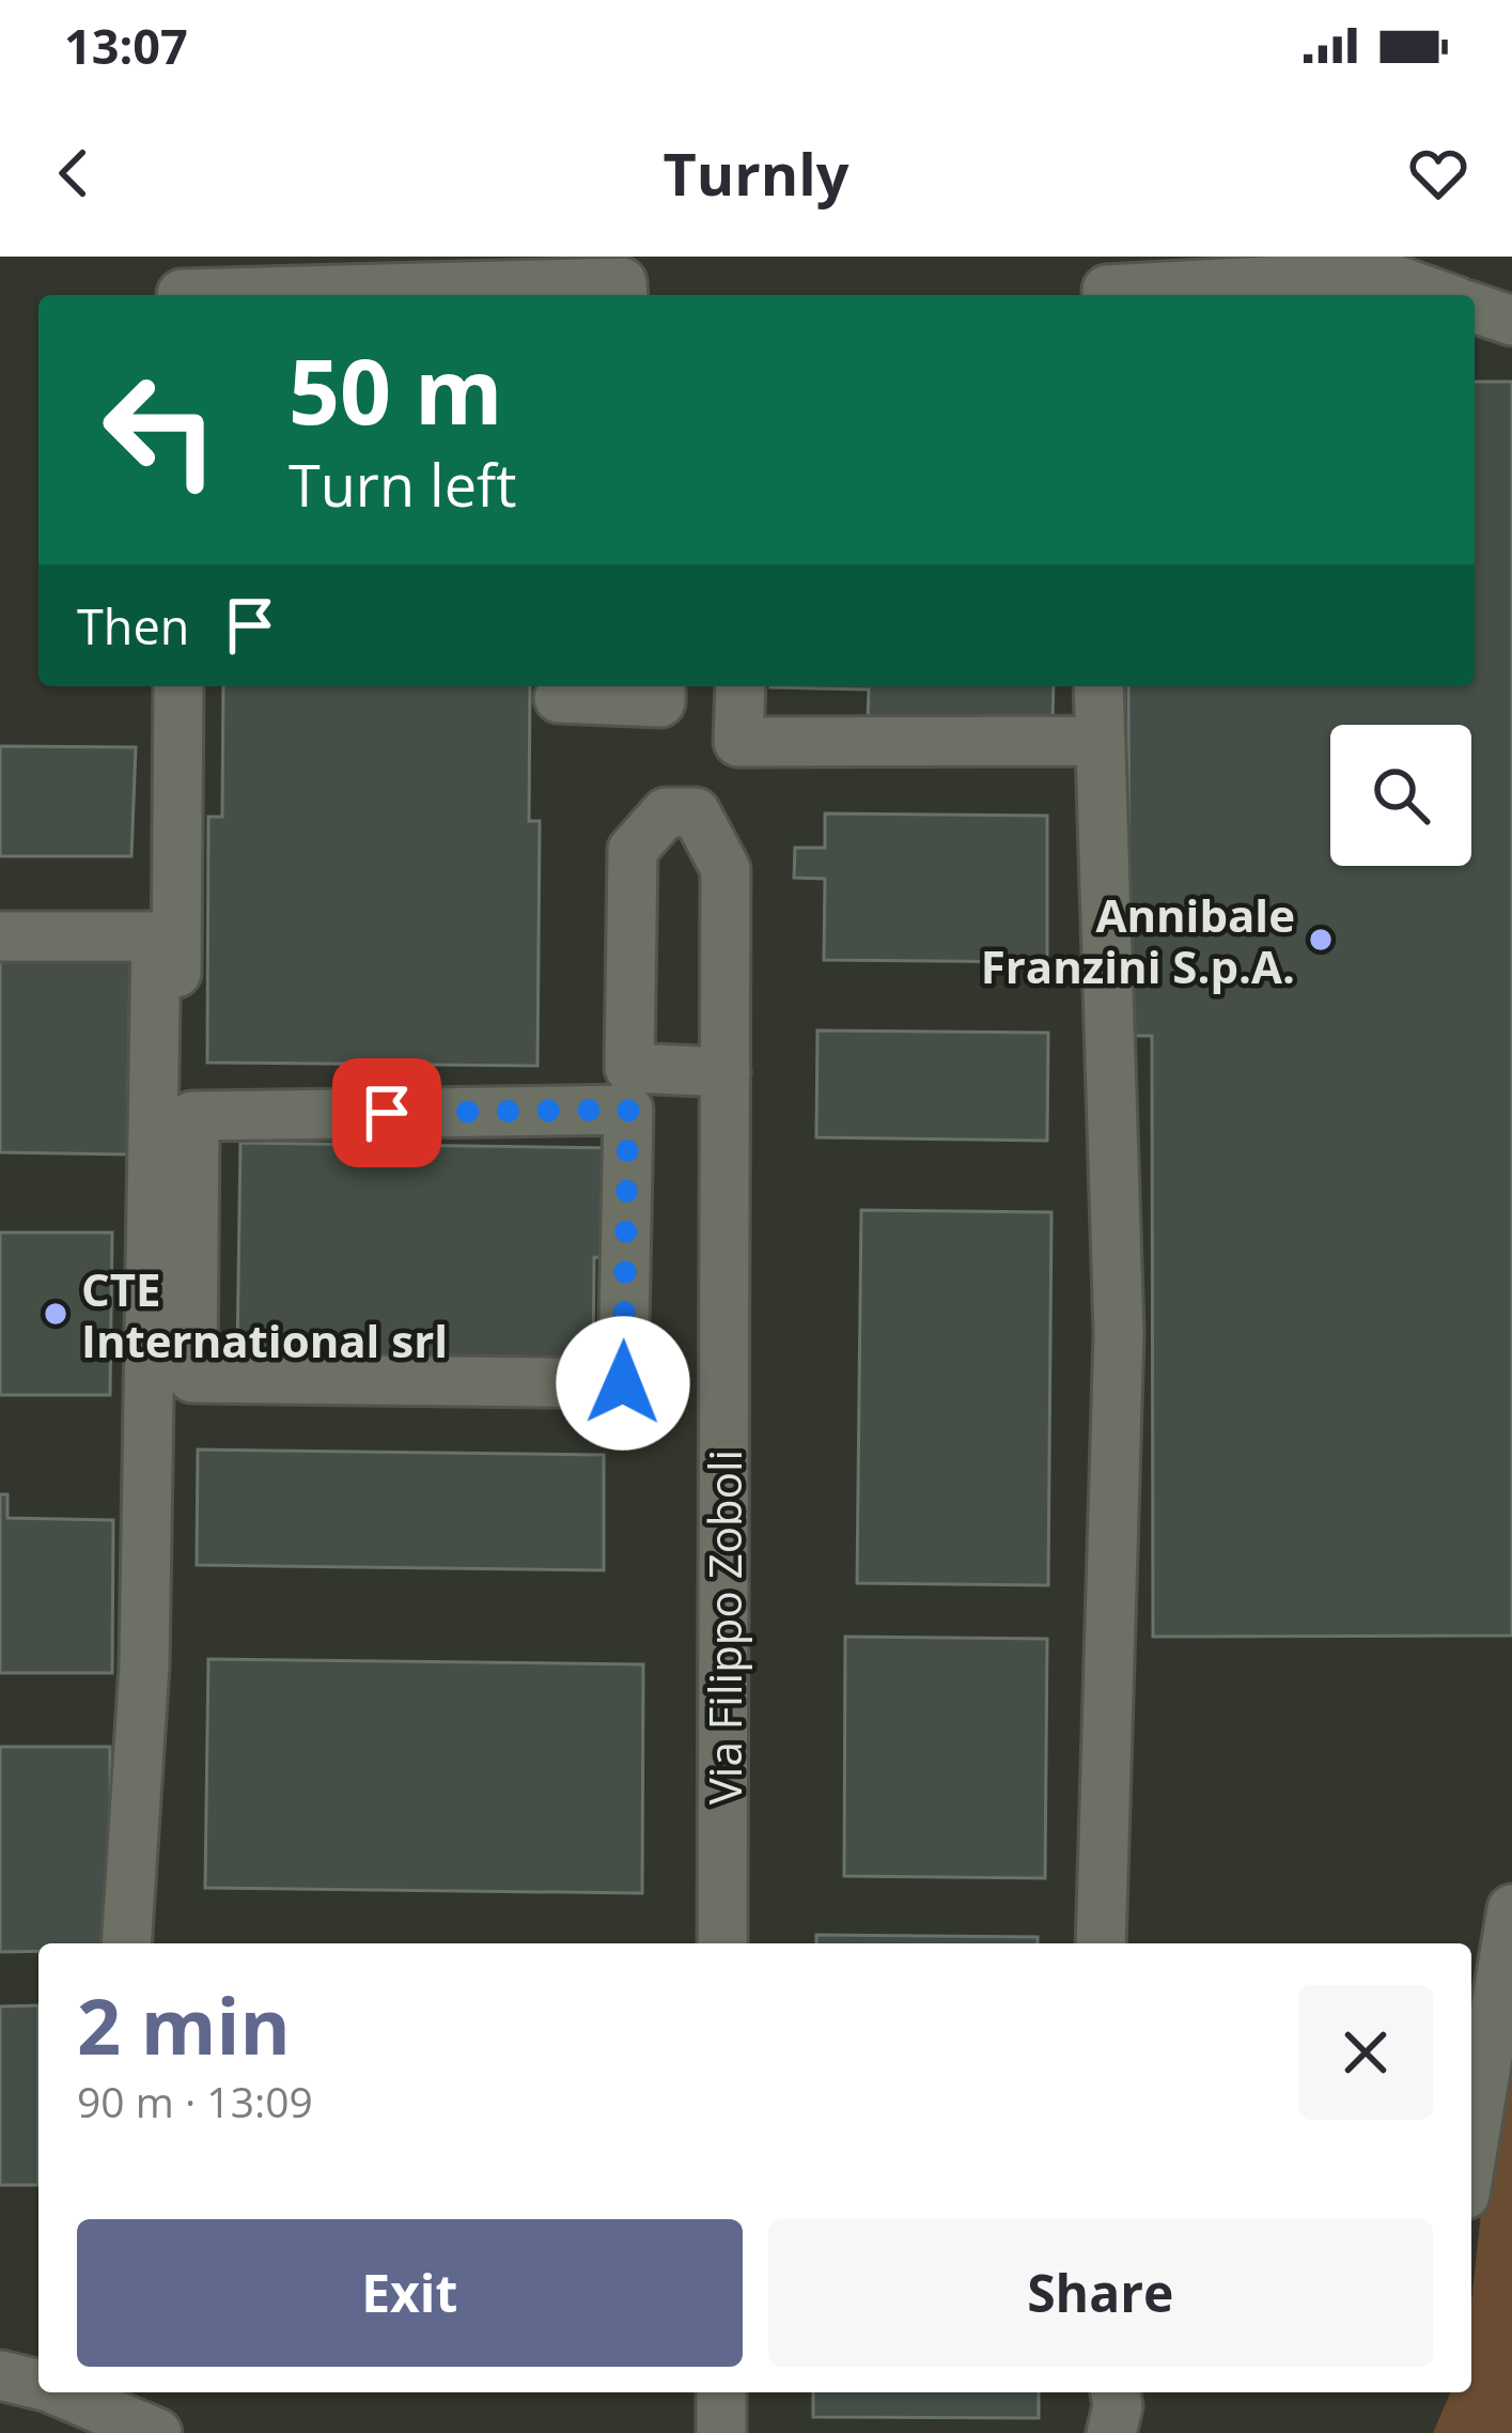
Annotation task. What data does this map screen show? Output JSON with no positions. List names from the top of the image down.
{
  "streets": {
    "street": ["Via Filippo Zoboli"]
  },
  "places": ["Annibale Franzini S.p.A.", "CTE International srl"],
  "page": {
    "status": "13:07",
    "header": "Turnly",
    "turn": ["50 m", "Turn left"],
    "then": "Then",
    "heading": ["2 min", "90 m · 13:09"],
    "buttons": ["Exit", "Share"]
  }
}
